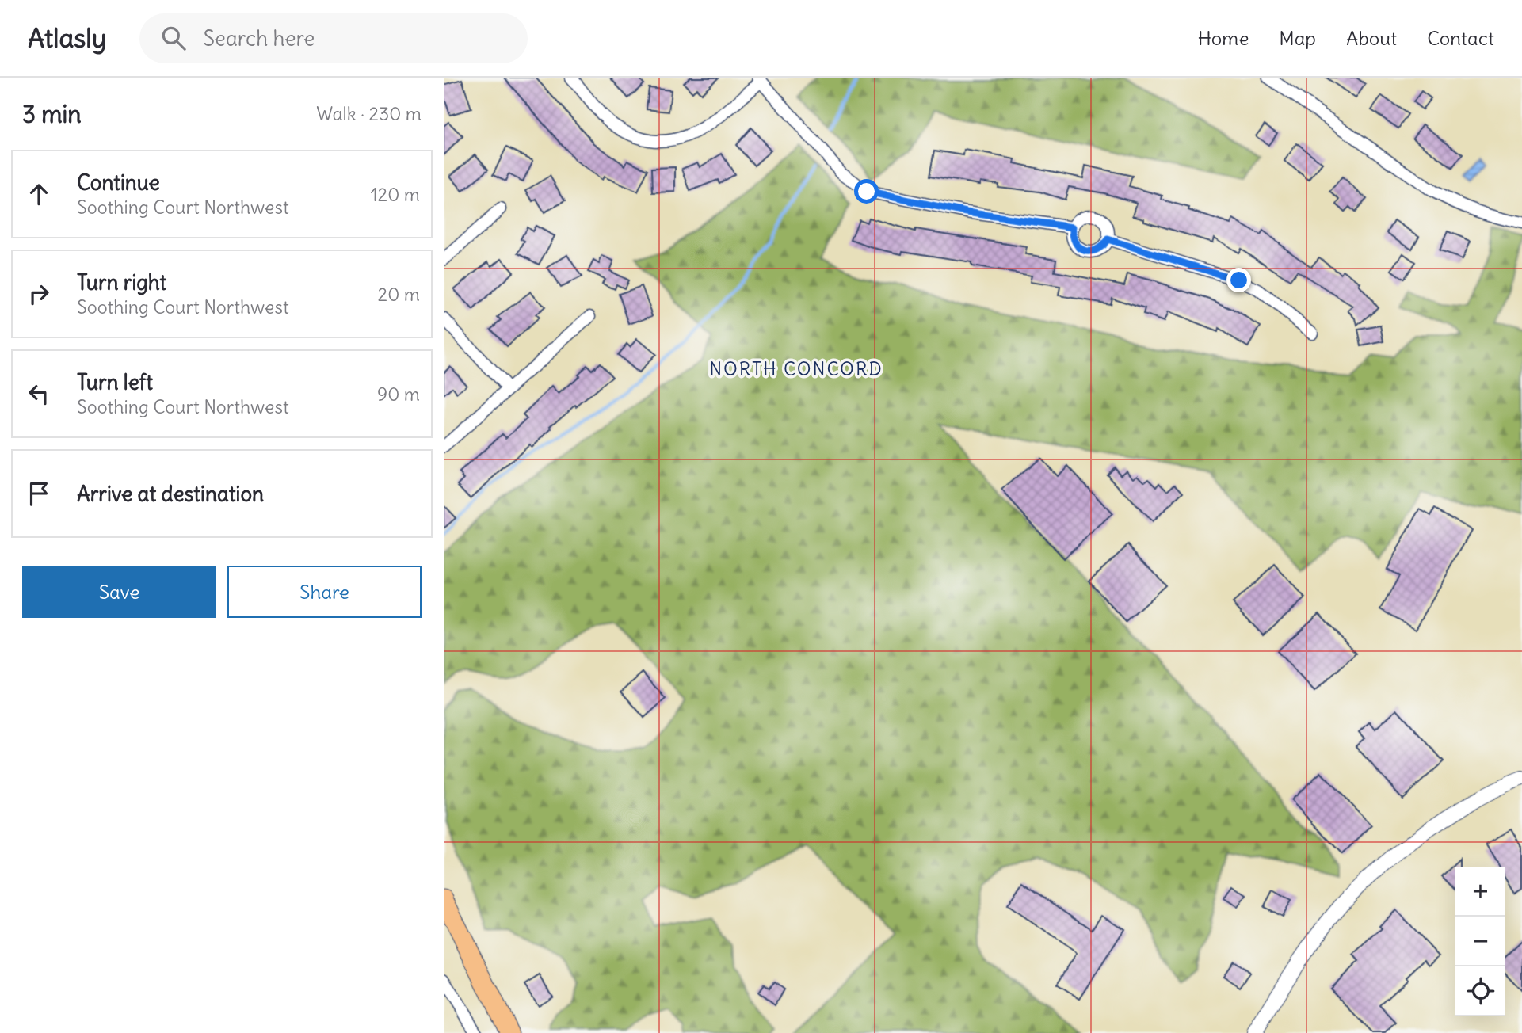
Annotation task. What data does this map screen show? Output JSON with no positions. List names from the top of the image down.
{
  "districts": ["NORTH CONCORD"],
  "page": {
    "header": "Atlasly",
    "search": "Search here",
    "nav": [
      "Home",
      "Map",
      "About",
      "Contact"
    ],
    "heading": ["3 min", "Walk · 230 m"],
    "list": [
      ["Continue", "Soothing Court Northwest", "120 m"],
      ["Turn right", "Soothing Court Northwest", "20 m"],
      ["Turn left", "Soothing Court Northwest", "90 m"],
      "Arrive at destination"
    ],
    "buttons": ["Save", "Share"],
    "map_buttons": ["+", "−"]
  }
}
